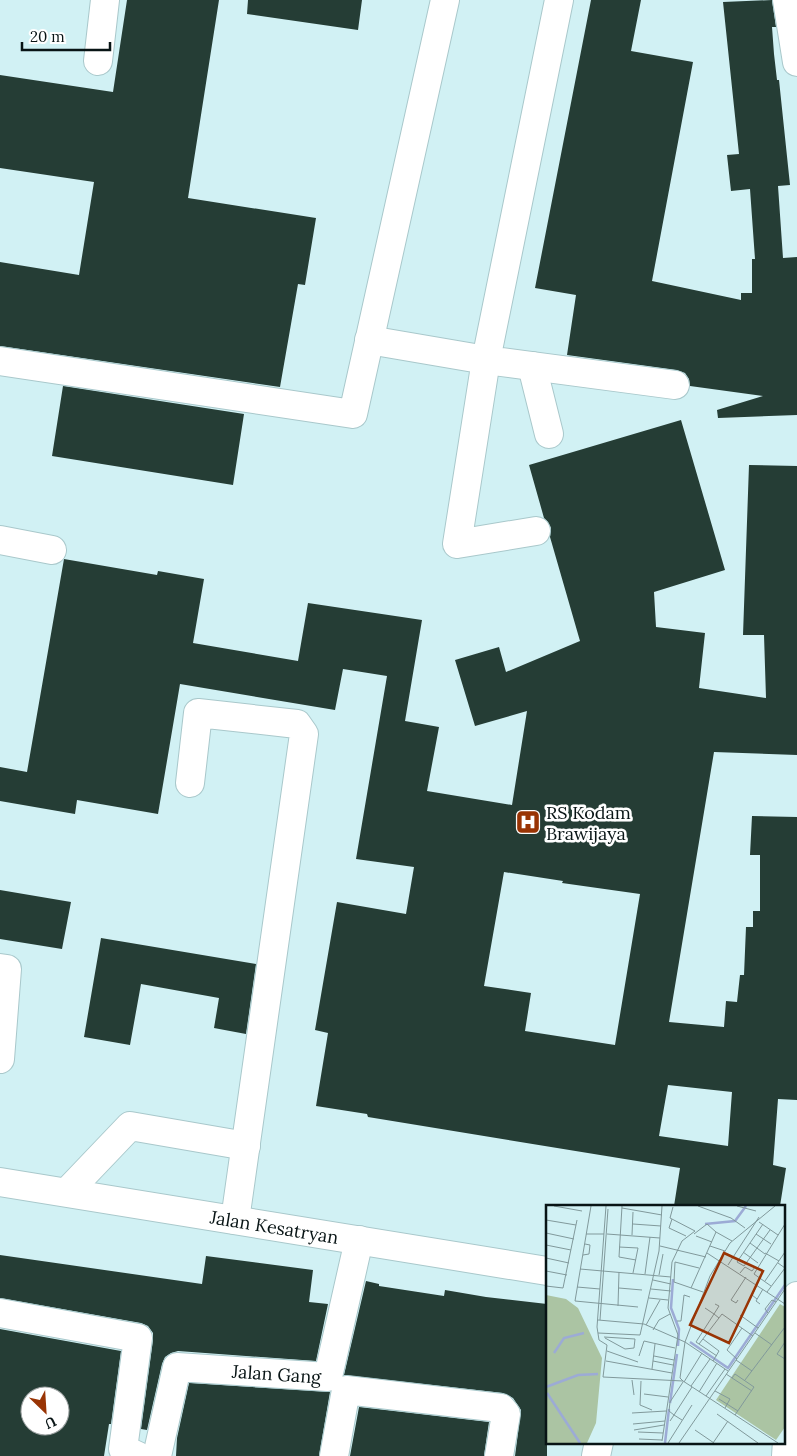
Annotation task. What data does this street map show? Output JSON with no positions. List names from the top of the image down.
{
  "streets": {
    "street": ["Jalan Kesatryan", "Jalan Gang"]
  },
  "crossings": [
    ["Jalan Kesatryan", "Jalan Gang"]
  ],
  "places": {
    "hospital": ["RS Kodam Brawijaya"]
  },
  "scale_bar": "20 m",
  "north": "bottom right"
}
